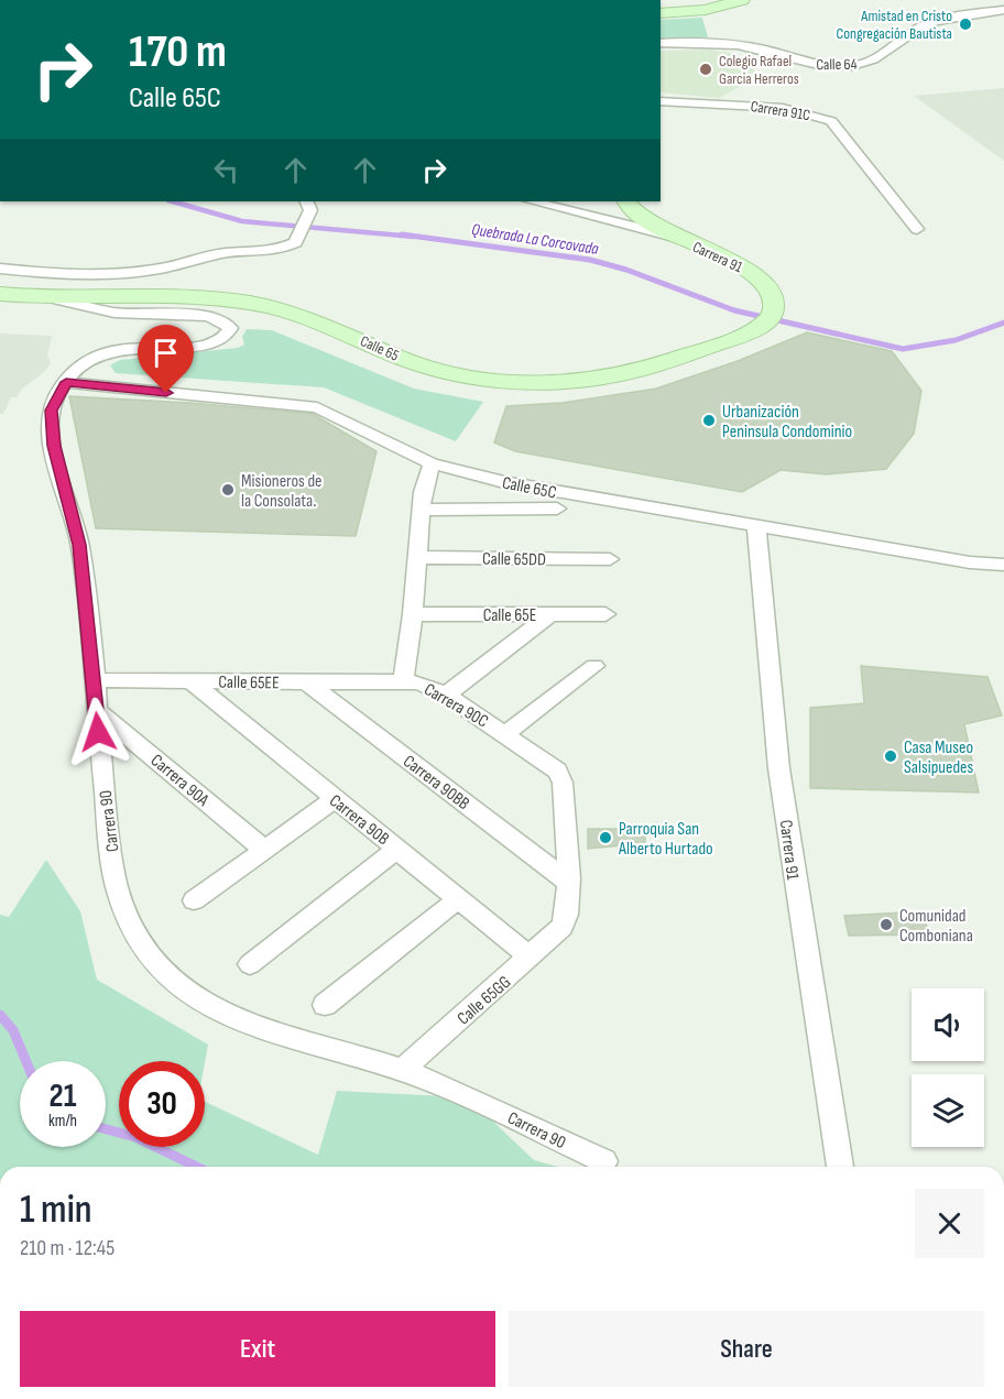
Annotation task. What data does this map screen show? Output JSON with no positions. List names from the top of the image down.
{
  "streets": {
    "main road": ["Carrera 91", "Calle 65"],
    "street": [
      "Calle 64",
      "Carrera 91C",
      "Calle 65C",
      "Calle 65DD",
      "Calle 65E",
      "Calle 65EE",
      "Carrera 90C",
      "Carrera 90A",
      "Carrera 90BB",
      "Carrera 90B",
      "Carrera 90",
      "Calle 65GG"
    ]
  },
  "crossings": [
    ["Carrera 91", "Calle 65"],
    ["Carrera 91", "Calle 65C"],
    ["Calle 65", "Carrera 90"],
    ["Calle 65C", "Carrera 90C"],
    ["Calle 65C", "Carrera 90"],
    ["Calle 65DD", "Carrera 90C"],
    ["Calle 65E", "Carrera 90C"],
    ["Calle 65EE", "Carrera 90C"],
    ["Calle 65EE", "Carrera 90BB"],
    ["Calle 65EE", "Carrera 90B"],
    ["Calle 65EE", "Carrera 90"],
    ["Carrera 90C", "Carrera 90BB"],
    ["Carrera 90C", "Calle 65GG"],
    ["Carrera 90A", "Carrera 90"],
    ["Carrera 90B", "Calle 65GG"],
    ["Carrera 90", "Calle 65GG"]
  ],
  "water": ["Quebrada La Corcovada"],
  "places": [
    "Amistad en Cristo Congregación Bautista",
    "Colegio Rafael Garcia Herreros",
    "Urbanización Peninsula Condominio",
    "Misioneros de la Consolata.",
    "Casa Museo Salsipuedes",
    "Parroquia San Alberto Hurtado",
    "Comunidad Comboniana"
  ],
  "page": {
    "turn": ["170 m", "Calle 65C"],
    "speed": "21 km/h",
    "limit": "30",
    "heading": ["1 min", "210 m · 12:45"],
    "buttons": ["Exit", "Share"]
  }
}
